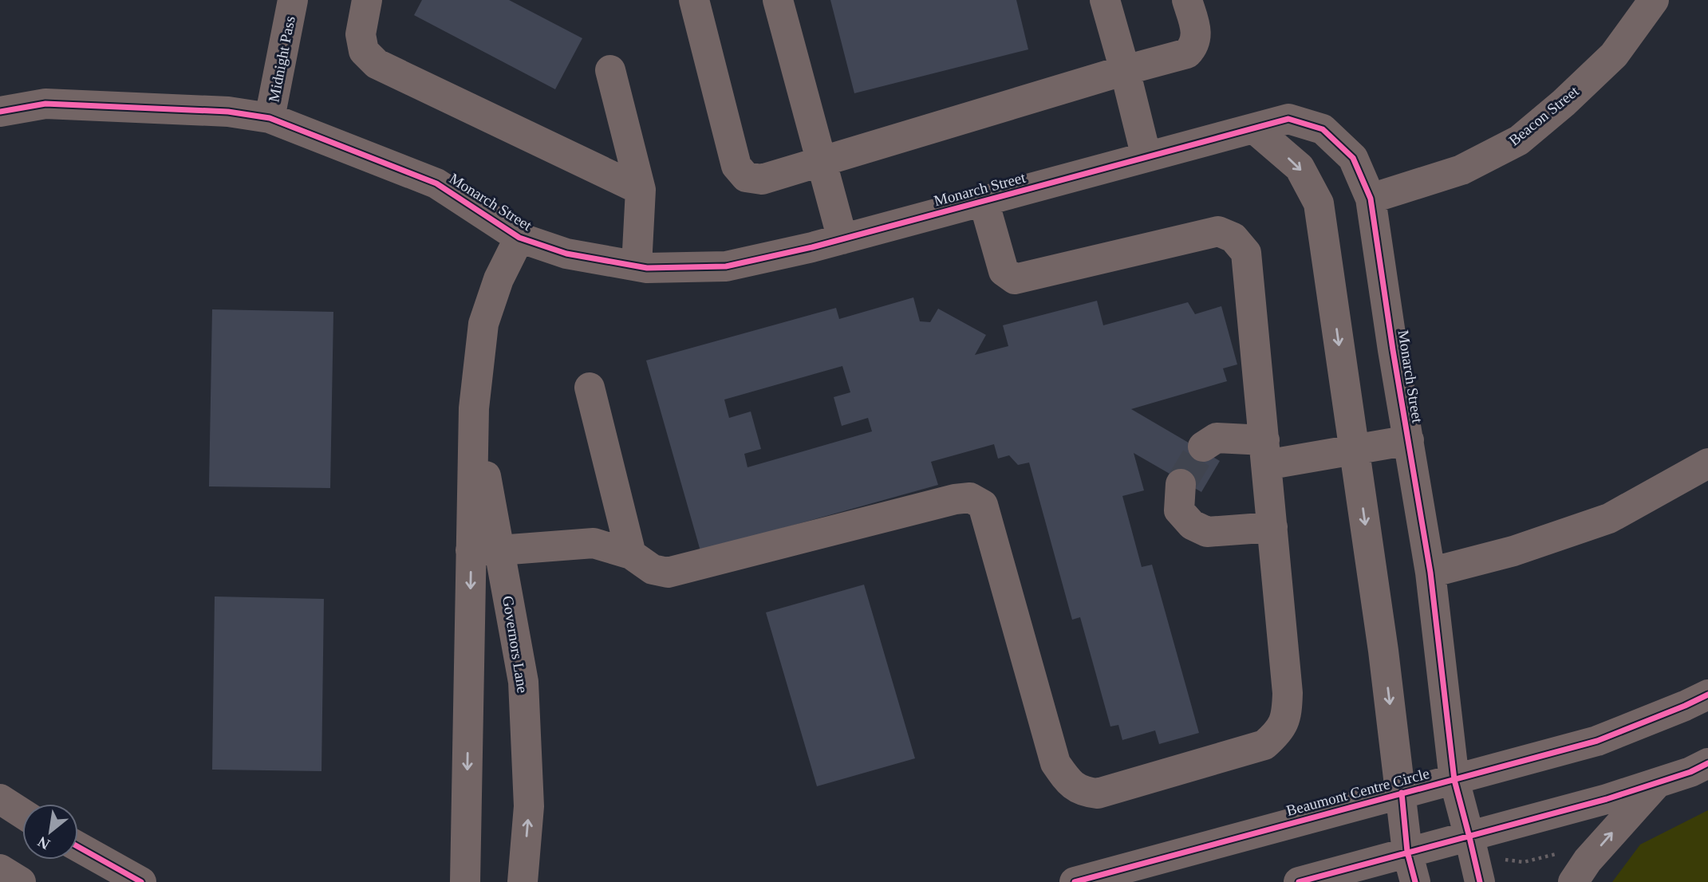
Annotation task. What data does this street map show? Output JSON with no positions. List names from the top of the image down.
{
  "streets": {
    "street": [
      "Midnight Pass",
      "Beacon Street",
      "Monarch Street",
      "Governors Lane",
      "Beaumont Centre Circle"
    ]
  },
  "crossings": [
    ["Midnight Pass", "Monarch Street"],
    ["Beacon Street", "Monarch Street"],
    ["Monarch Street", "Governors Lane"],
    ["Monarch Street", "Beaumont Centre Circle"]
  ],
  "north": "bottom left"
}
